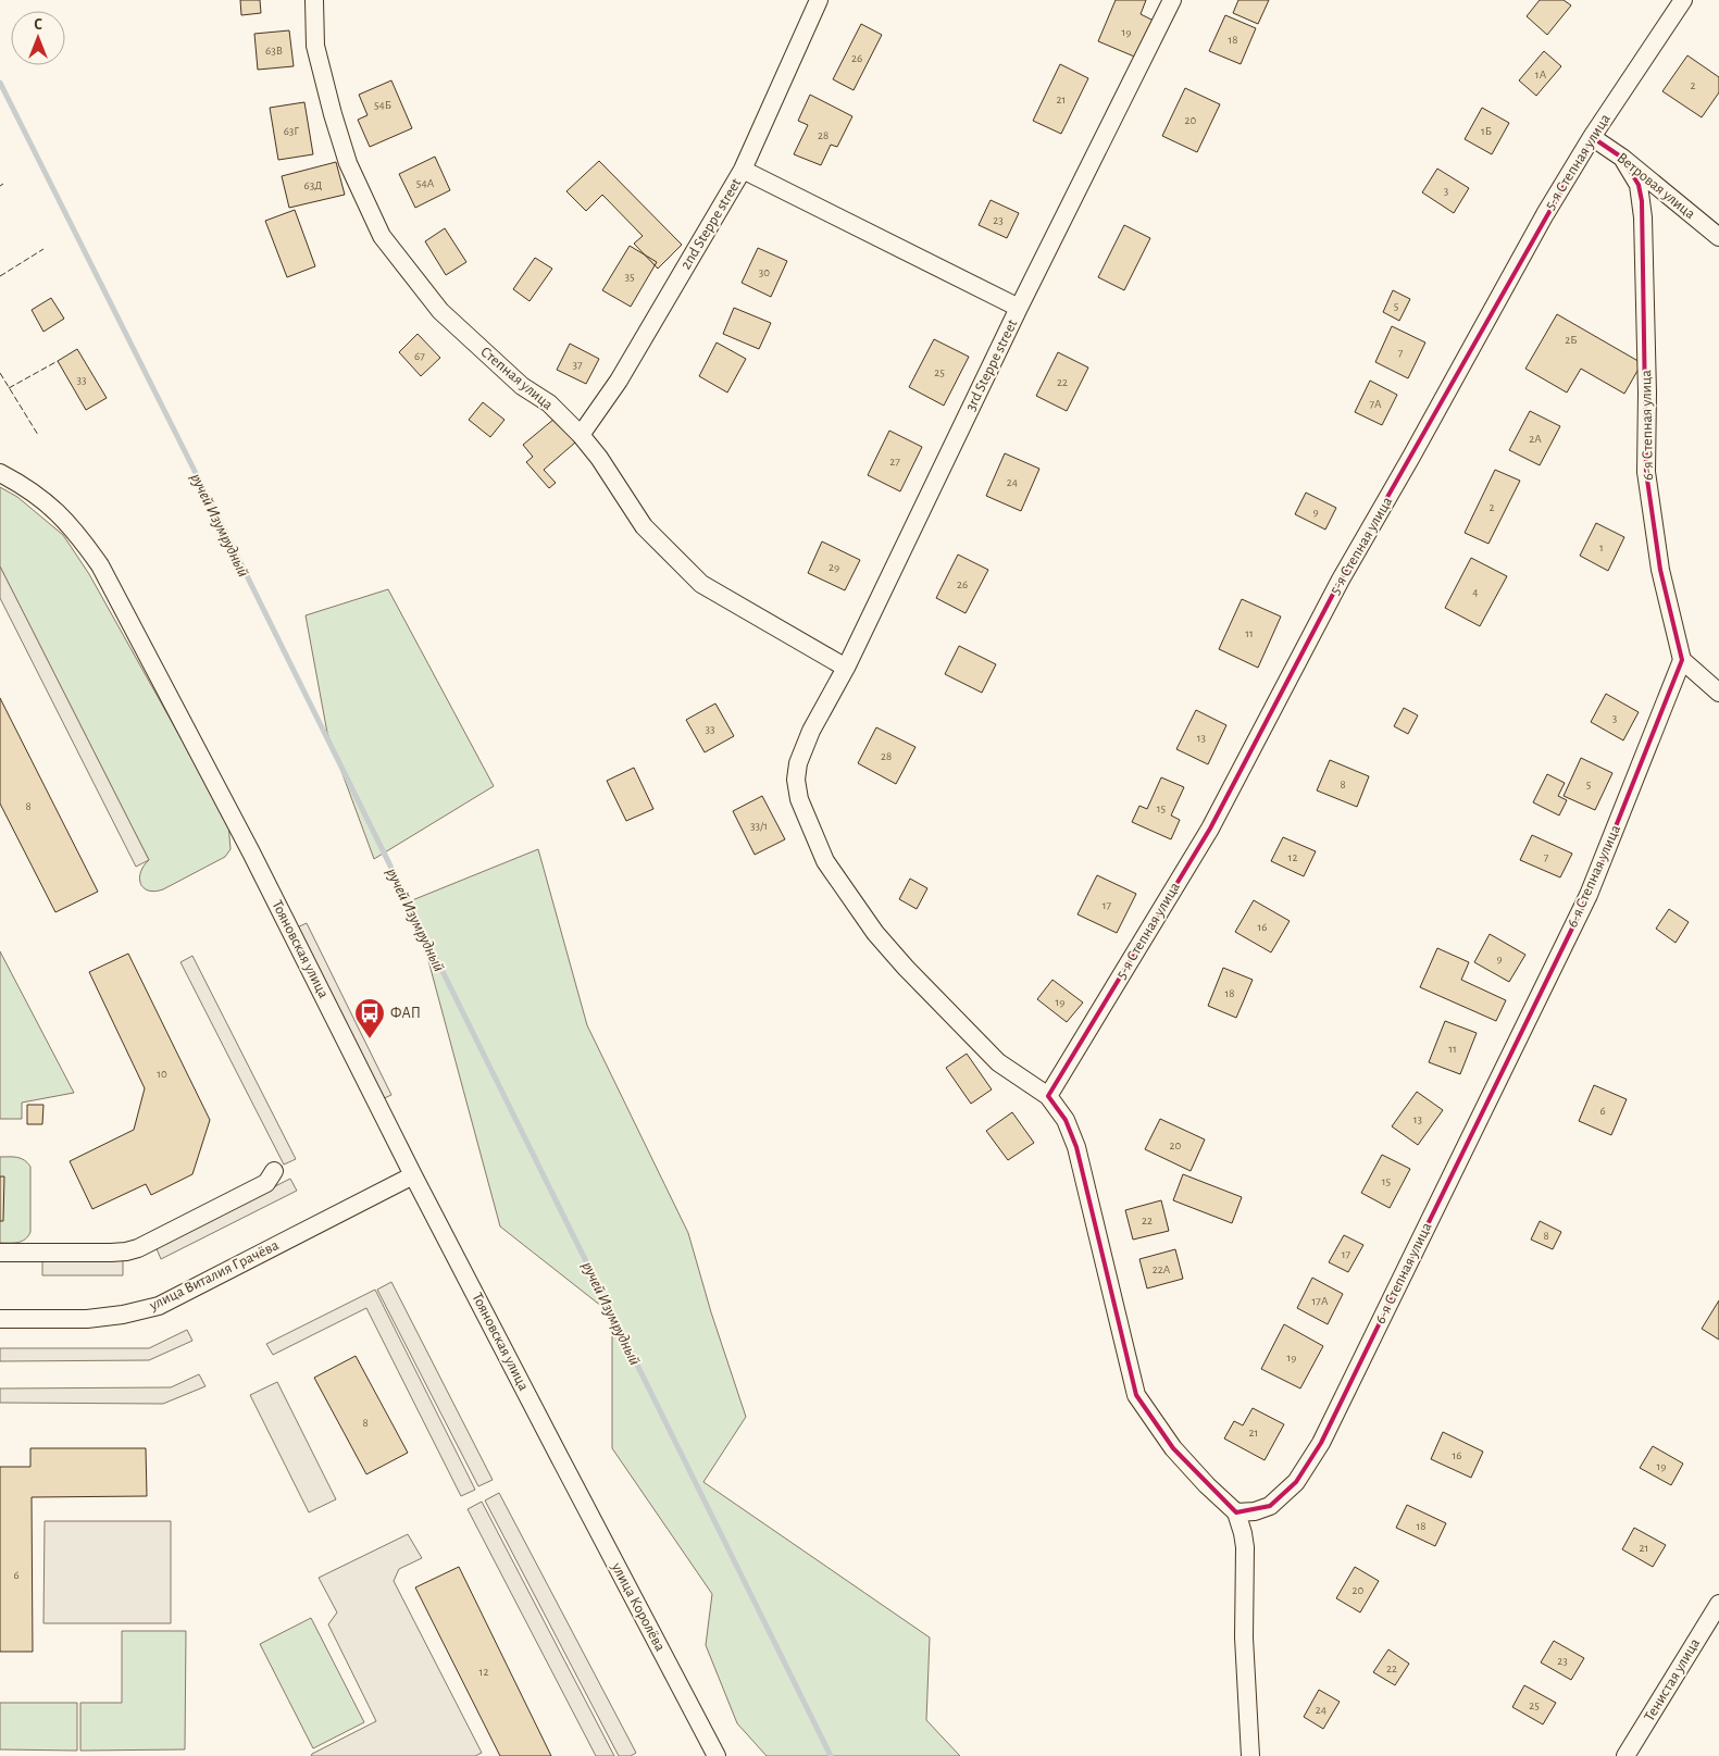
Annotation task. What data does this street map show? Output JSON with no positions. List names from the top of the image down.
{
  "streets": {
    "street": [
      "5-я Степная улица",
      "Ветровая улица",
      "2nd Steppe street",
      "3rd Steppe street",
      "Степная улица",
      "6-я Степная улица",
      "Тояновская улица",
      "улица Виталия Грачёва",
      "улица Королёва",
      "Тенистая улица"
    ]
  },
  "crossings": [
    ["5-я Степная улица", "Ветровая улица"],
    ["5-я Степная улица", "3rd Steppe street"],
    ["Ветровая улица", "6-я Степная улица"],
    ["2nd Steppe street", "Степная улица"],
    ["3rd Steppe street", "Степная улица"],
    ["3rd Steppe street", "6-я Степная улица"],
    ["Тояновская улица", "улица Виталия Грачёва"],
    ["Тояновская улица", "улица Королёва"]
  ],
  "water": ["ручей Изумрудный"],
  "places": {
    "bus stop": ["ФАП"]
  },
  "house_numbers": [
    "19",
    "18",
    "63В",
    "26",
    "1А",
    "2",
    "21",
    "54Б",
    "20",
    "63Г",
    "1Б",
    "28",
    "54А",
    "63Д",
    "3",
    "23",
    "30",
    "35",
    "5",
    "2Б",
    "7",
    "67",
    "37",
    "25",
    "33",
    "22",
    "7А",
    "2А",
    "27",
    "24",
    "2",
    "9",
    "1",
    "29",
    "26",
    "4",
    "11",
    "3",
    "33",
    "13",
    "28",
    "8",
    "5",
    "8",
    "15",
    "33/1",
    "12",
    "7",
    "17",
    "16",
    "9",
    "18",
    "19",
    "11",
    "10",
    "6",
    "13",
    "20",
    "15",
    "22",
    "8",
    "17",
    "22А",
    "17А",
    "19",
    "8",
    "21",
    "16",
    "19",
    "18",
    "21",
    "6",
    "20",
    "23",
    "22",
    "12",
    "25",
    "24"
  ],
  "north": "top"
}
